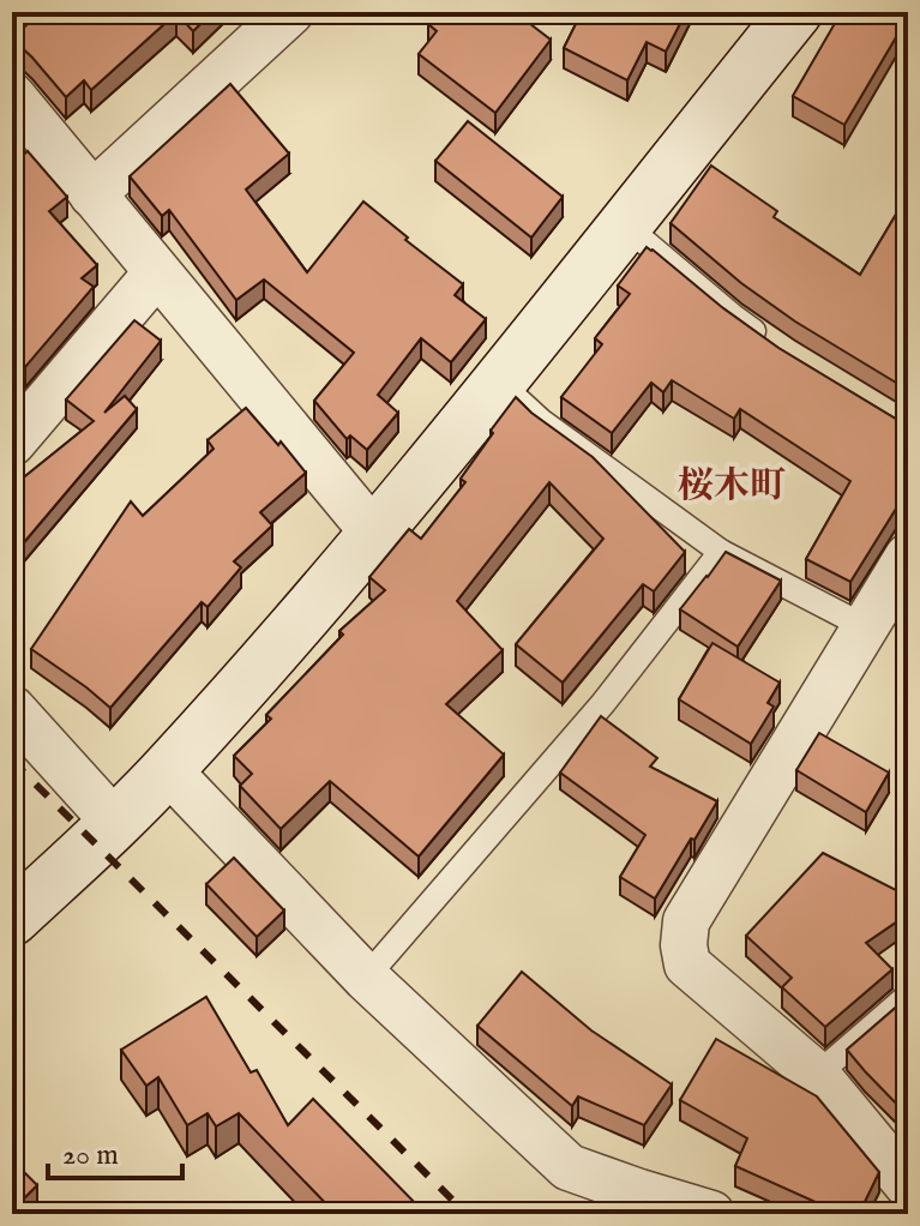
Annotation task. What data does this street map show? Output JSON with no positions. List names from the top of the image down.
{
  "districts": ["桜木町"],
  "scale_bar": "20 m"
}
